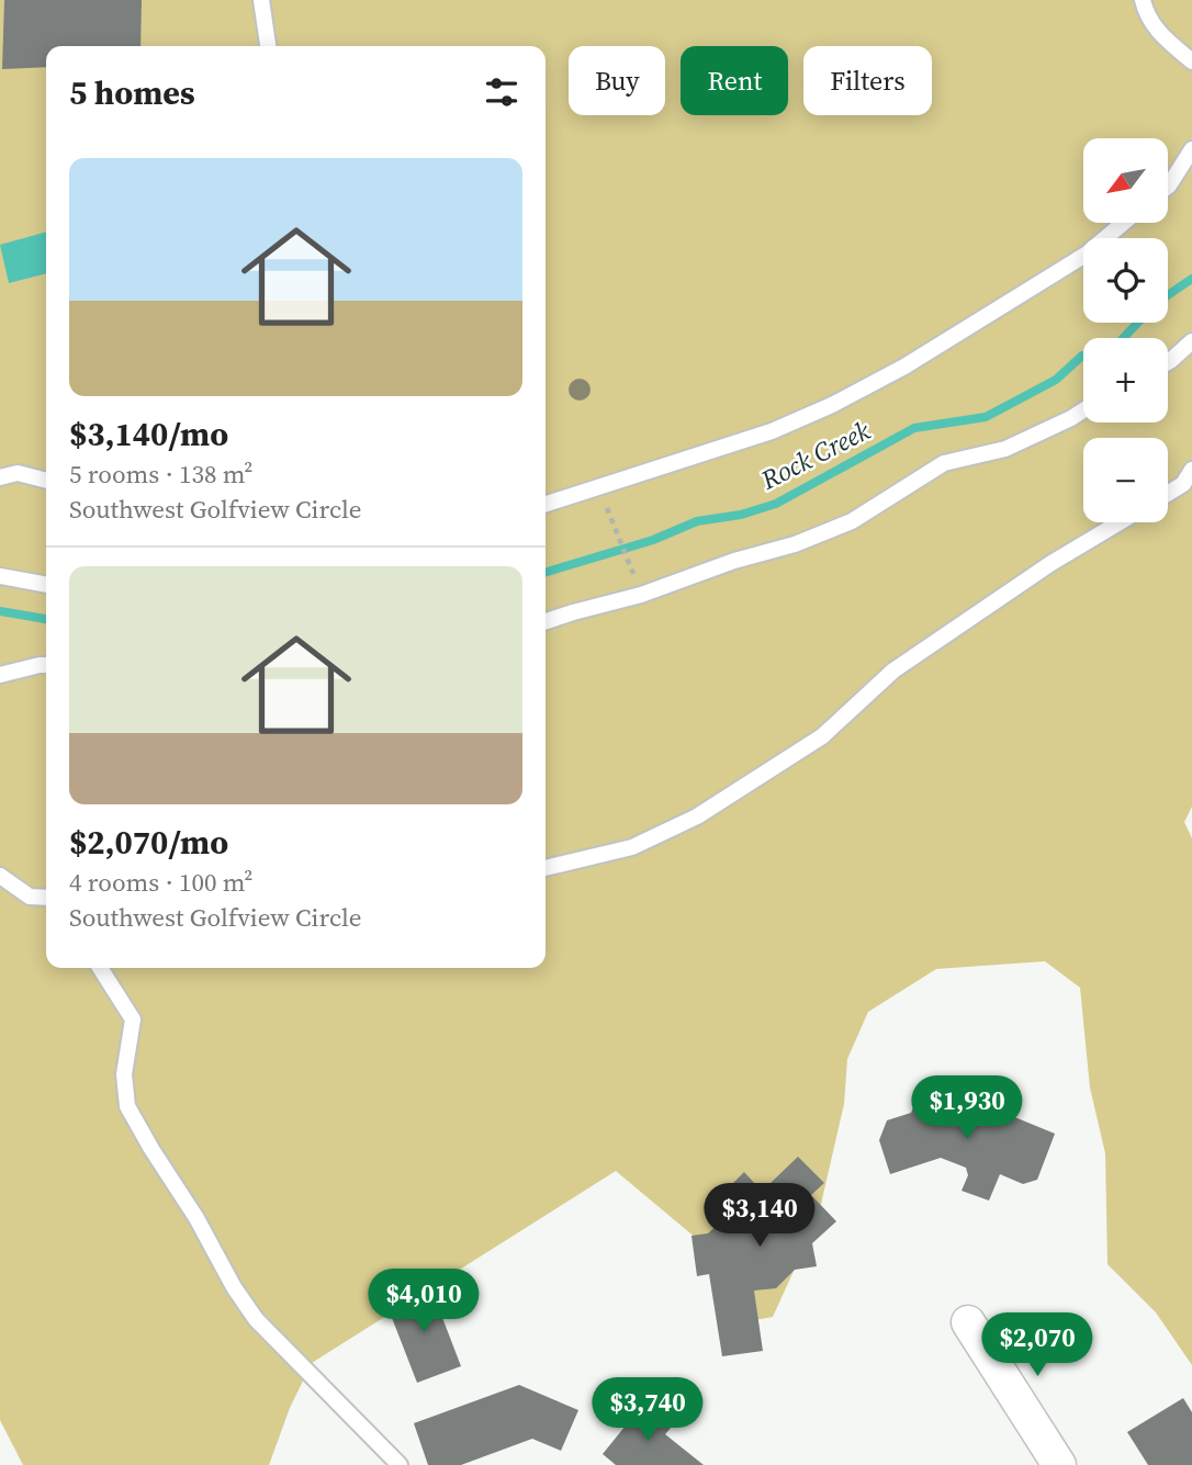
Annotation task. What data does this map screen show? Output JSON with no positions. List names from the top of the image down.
{
  "water": ["Rock Creek"],
  "north": "bottom left",
  "page": {
    "chip": ["Buy", "Rent", "Filters"],
    "heading": "5 homes",
    "map_buttons": ["+", "−"],
    "list": [
      {
        "name": "$3,140/mo",
        "note": "5 rooms · 138 m² · Southwest Golfview Circle"
      },
      {
        "name": "$2,070/mo",
        "note": "4 rooms · 100 m² · Southwest Golfview Circle"
      }
    ],
    "price": [
      "$1,930",
      "$3,140",
      "$4,010",
      "$2,070",
      "$3,740"
    ]
  }
}
